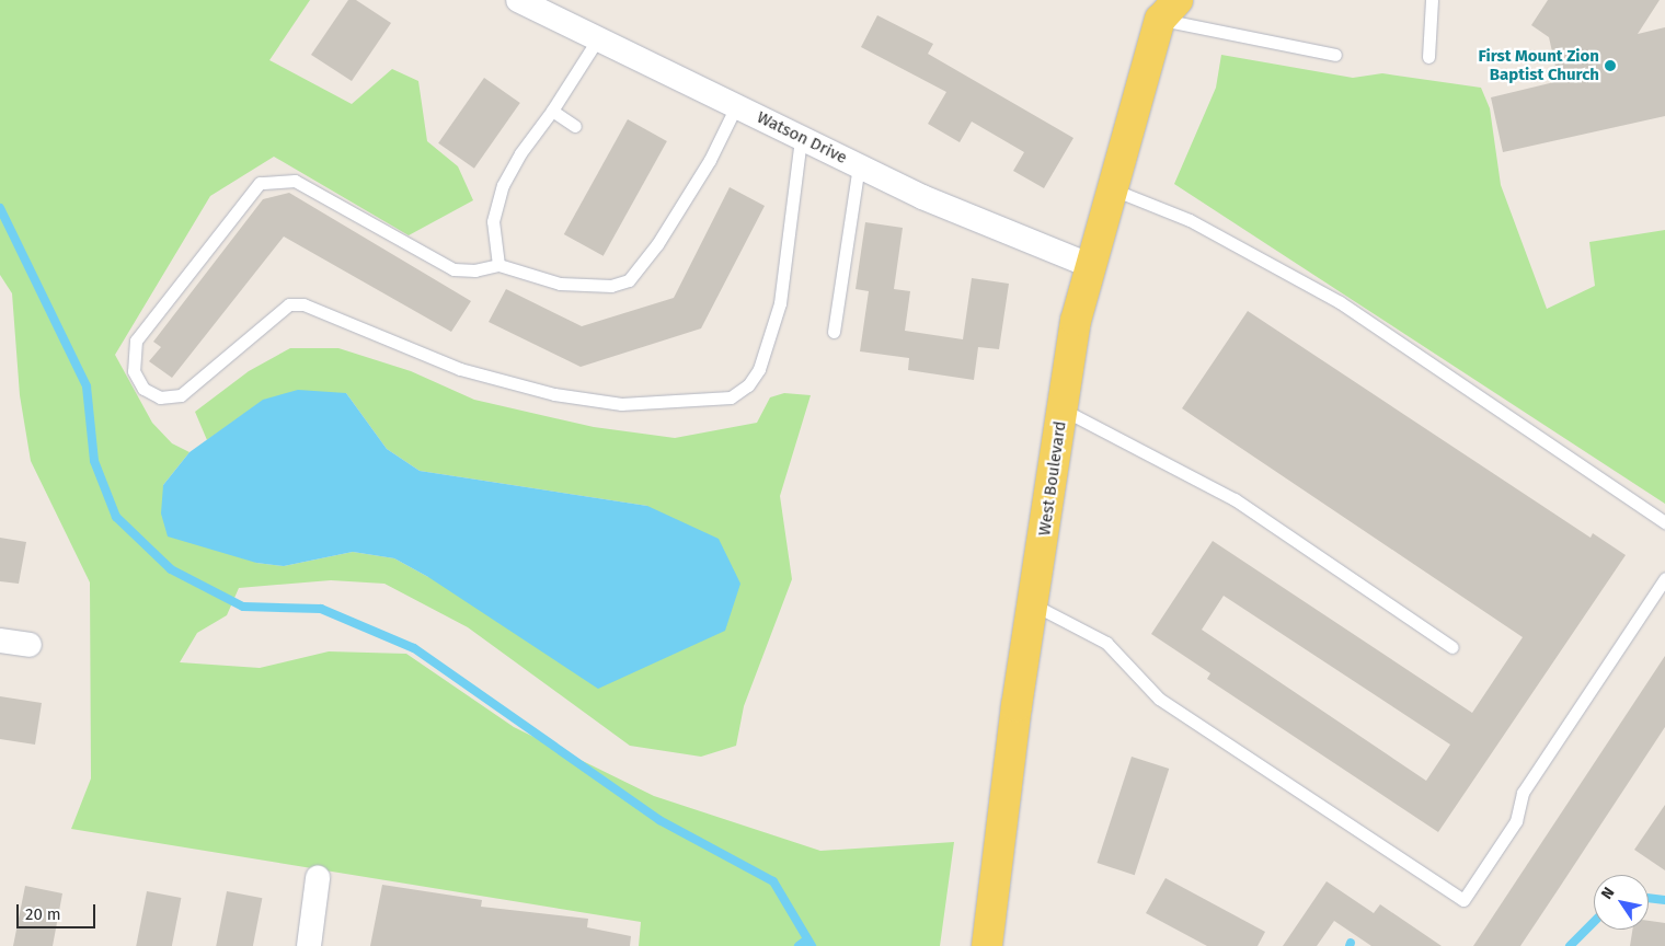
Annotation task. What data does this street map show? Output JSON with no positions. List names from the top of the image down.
{
  "streets": {
    "main road": ["West Boulevard"],
    "street": ["Watson Drive"]
  },
  "crossings": [
    ["Watson Drive", "West Boulevard"]
  ],
  "places": ["First Mount Zion Baptist Church"],
  "scale_bar": "20 m",
  "north": "top left"
}
